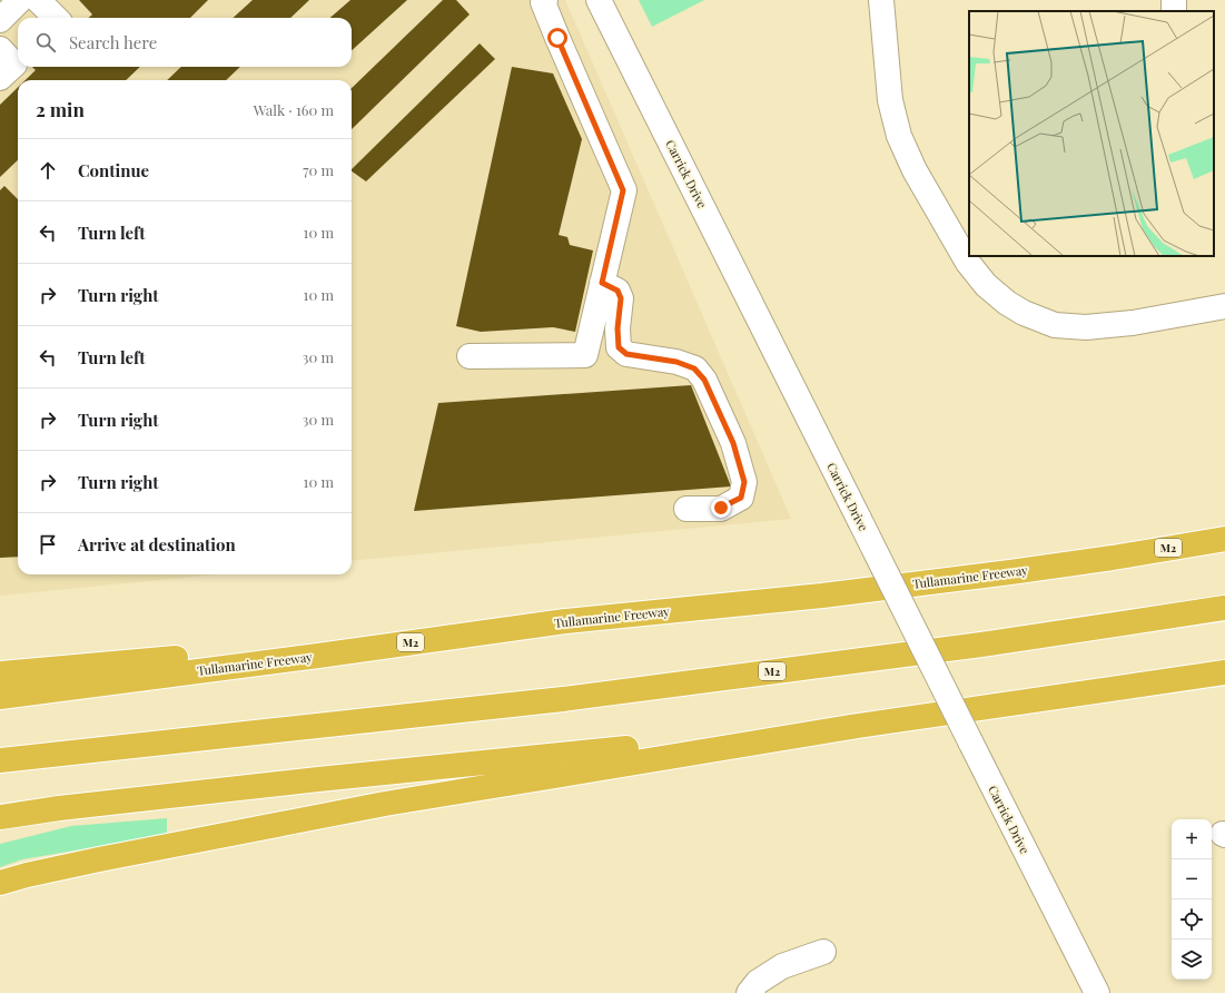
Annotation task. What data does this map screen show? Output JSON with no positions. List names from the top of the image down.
{
  "streets": {
    "highway": ["M2", "Tullamarine Freeway"],
    "street": ["Carrick Drive"]
  },
  "page": {
    "search": "Search here",
    "heading": ["2 min", "Walk · 160 m"],
    "list": [
      ["Continue", "70 m"],
      ["Turn left", "10 m"],
      ["Turn right", "10 m"],
      ["Turn left", "30 m"],
      ["Turn right", "30 m"],
      ["Turn right", "10 m"],
      "Arrive at destination"
    ],
    "map_buttons": ["+", "−"]
  }
}
